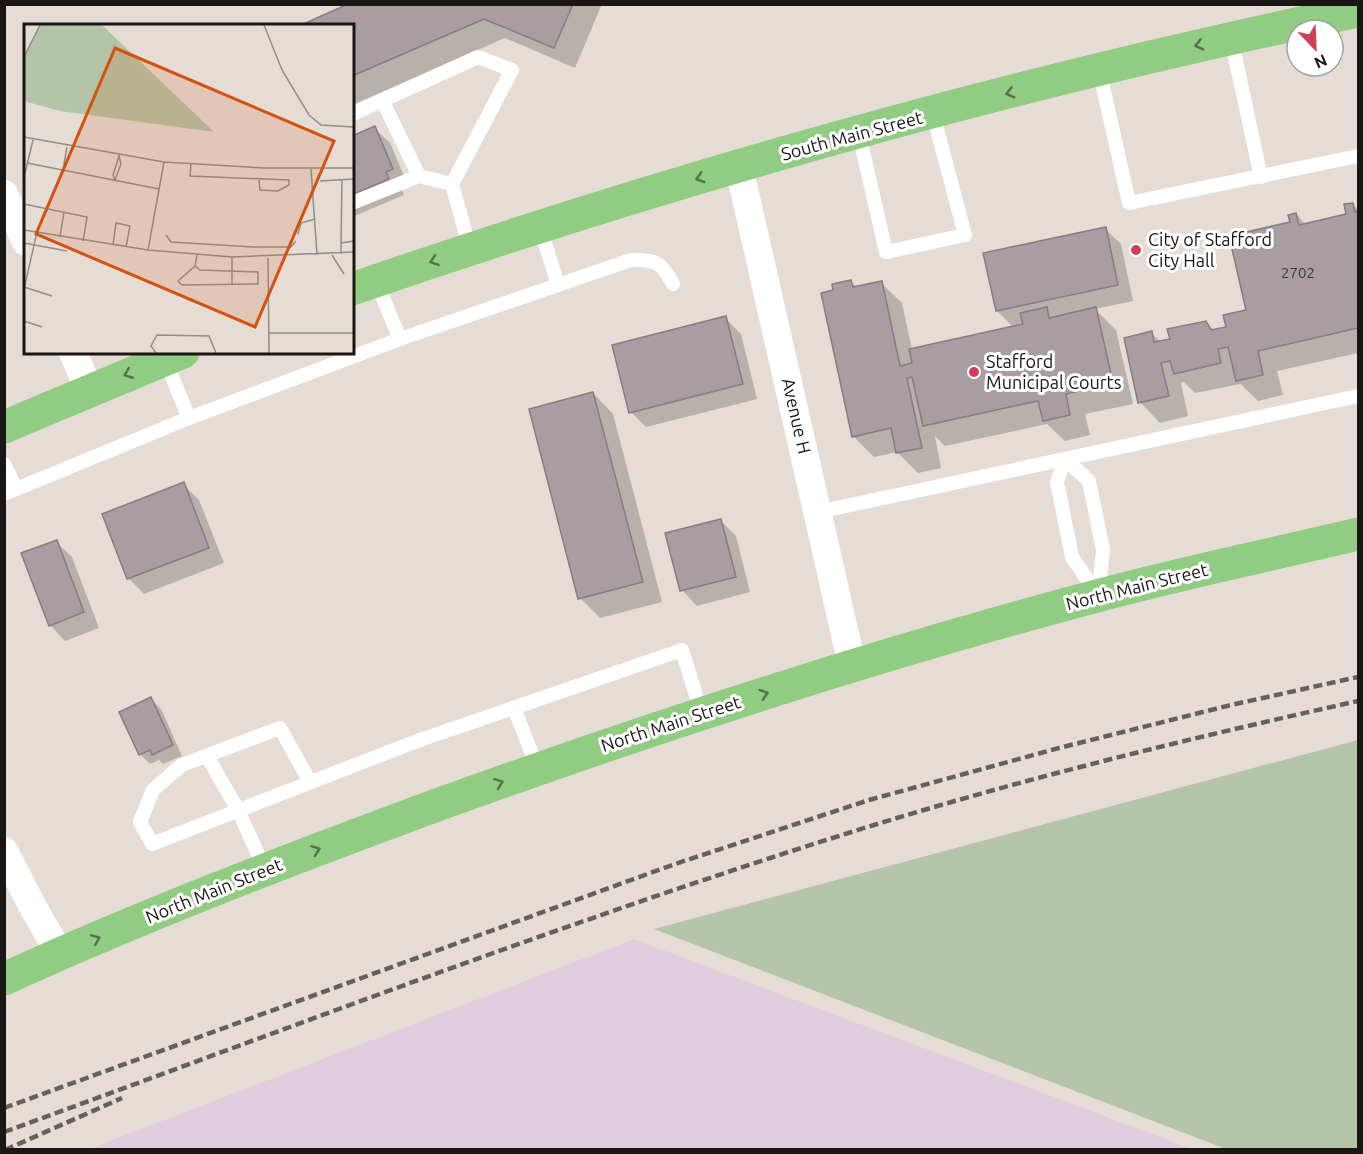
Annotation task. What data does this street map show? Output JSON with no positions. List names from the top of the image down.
{
  "streets": {
    "highway": ["South Main Street", "North Main Street"],
    "street": ["Avenue H"]
  },
  "crossings": [
    ["South Main Street", "Avenue H"],
    ["Avenue H", "North Main Street"]
  ],
  "one_way": ["South Main Street", "North Main Street"],
  "places": ["City of Stafford City Hall", "Stafford Municipal Courts"],
  "house_numbers": ["2702"],
  "north": "bottom right"
}
